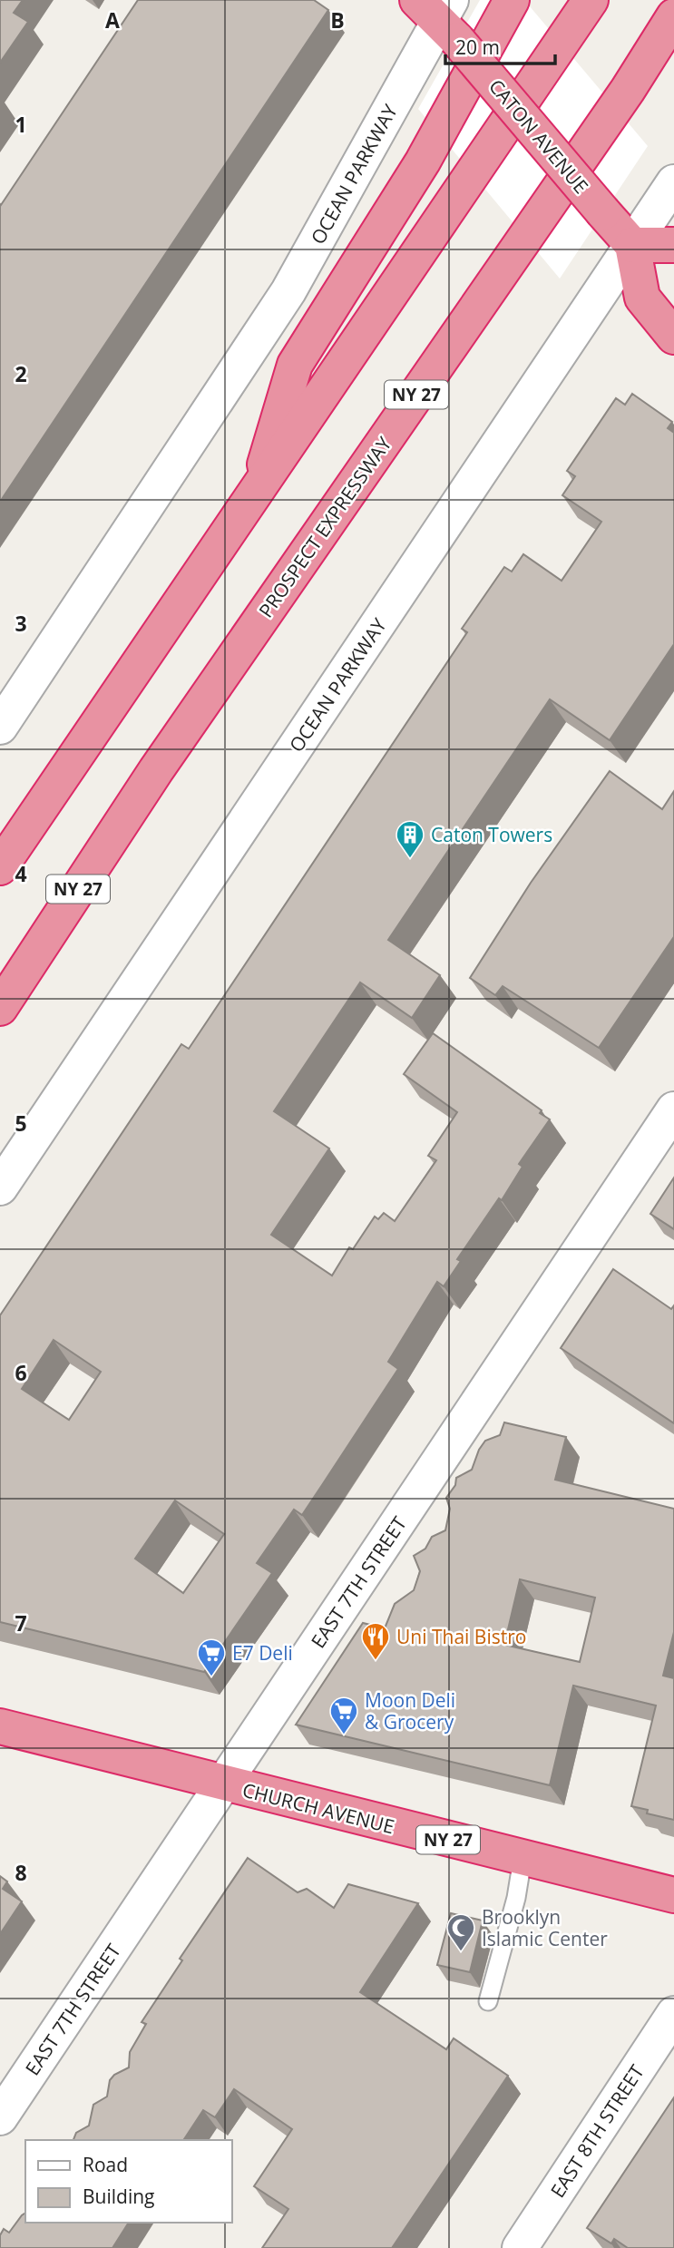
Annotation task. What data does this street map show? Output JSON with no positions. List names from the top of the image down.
{
  "streets": {
    "highway": [
      "CATON AVENUE",
      "NY 27",
      "PROSPECT EXPRESSWAY",
      "CHURCH AVENUE"
    ],
    "street": ["OCEAN PARKWAY", "EAST 7TH STREET", "EAST 8TH STREET"]
  },
  "crossings": [
    ["CATON AVENUE", "OCEAN PARKWAY"],
    ["EAST 7TH STREET", "CHURCH AVENUE"]
  ],
  "places": {
    "building": ["Caton Towers"],
    "restaurant": ["Uni Thai Bistro"],
    "supermarket": ["E7 Deli", "Moon Deli & Grocery"],
    "mosque": ["Brooklyn Islamic Center"]
  },
  "legend": ["Road", "Building"],
  "scale_bar": "20 m",
  "grid": {
    "columns": ["A", "B"],
    "rows": [
      "1",
      "2",
      "3",
      "4",
      "5",
      "6",
      "7",
      "8"
    ]
  }
}
